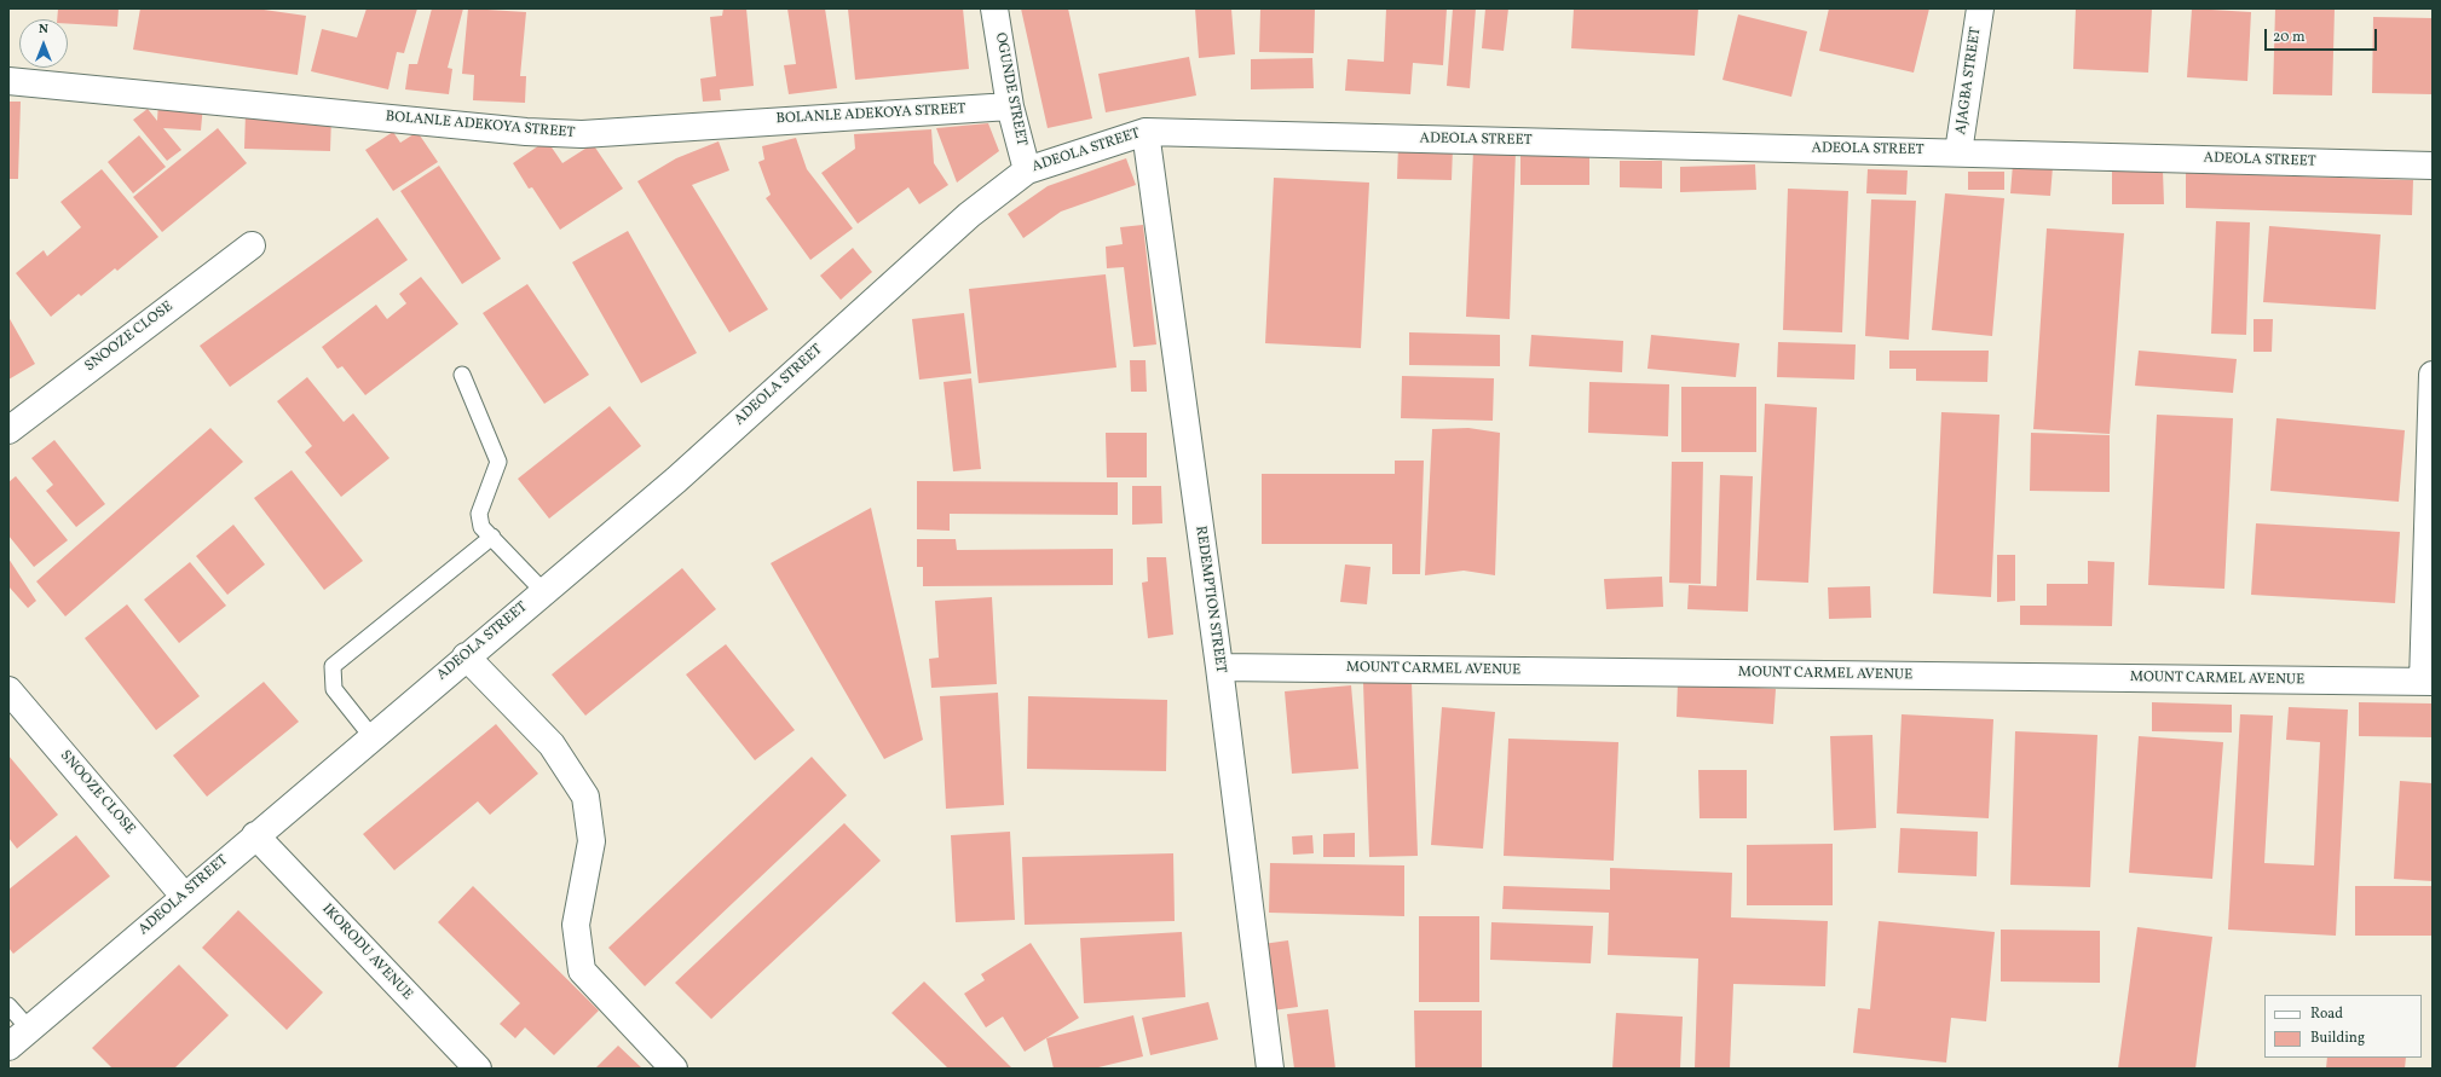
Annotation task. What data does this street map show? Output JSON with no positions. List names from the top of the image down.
{
  "streets": {
    "street": [
      "AJAGBA STREET",
      "OGUNDE STREET",
      "BOLANLE ADEKOYA STREET",
      "ADEOLA STREET",
      "SNOOZE CLOSE",
      "REDEMPTION STREET",
      "MOUNT CARMEL AVENUE",
      "IKORODU AVENUE"
    ]
  },
  "crossings": [
    ["AJAGBA STREET", "ADEOLA STREET"],
    ["OGUNDE STREET", "BOLANLE ADEKOYA STREET"],
    ["OGUNDE STREET", "ADEOLA STREET"],
    ["ADEOLA STREET", "SNOOZE CLOSE"],
    ["ADEOLA STREET", "REDEMPTION STREET"],
    ["ADEOLA STREET", "IKORODU AVENUE"],
    ["REDEMPTION STREET", "MOUNT CARMEL AVENUE"]
  ],
  "legend": ["Road", "Building"],
  "scale_bar": "20 m",
  "north": "top"
}
